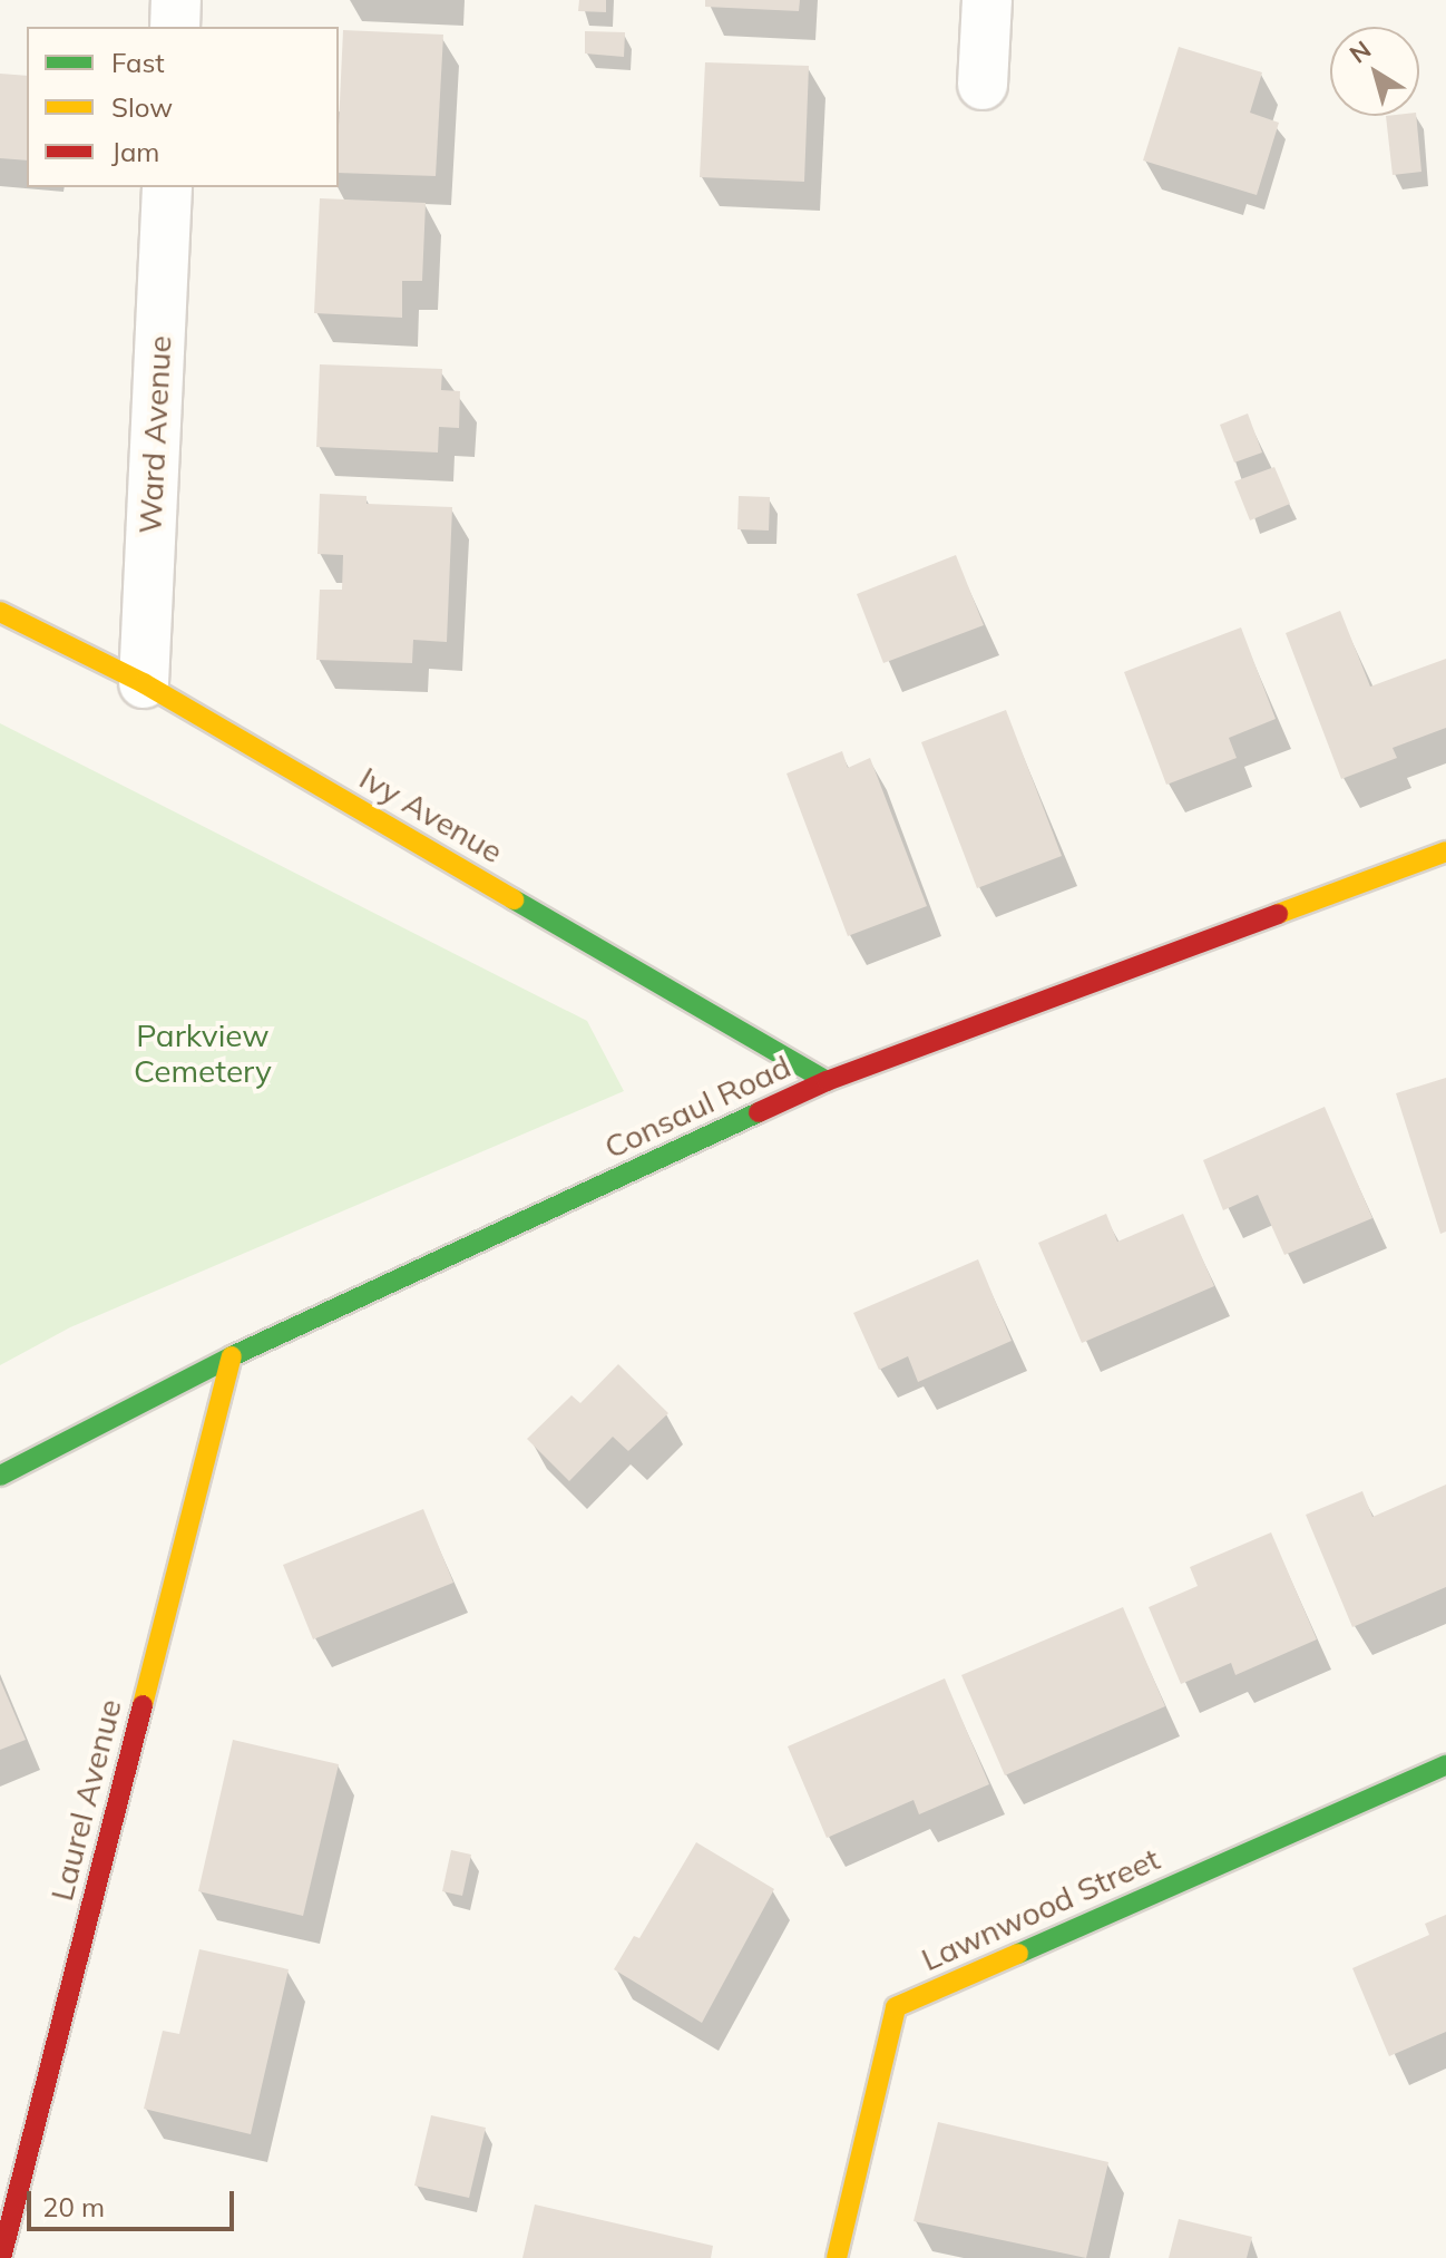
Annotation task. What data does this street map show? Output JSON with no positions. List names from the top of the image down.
{
  "streets": {
    "street": [
      "Ward Avenue",
      "Ivy Avenue",
      "Consaul Road",
      "Laurel Avenue",
      "Lawnwood Street"
    ]
  },
  "crossings": [
    ["Ward Avenue", "Ivy Avenue"],
    ["Ivy Avenue", "Consaul Road"],
    ["Consaul Road", "Laurel Avenue"]
  ],
  "parks": ["Parkview Cemetery"],
  "legend": ["Fast", "Slow", "Jam"],
  "scale_bar": "20 m",
  "north": "top left"
}
